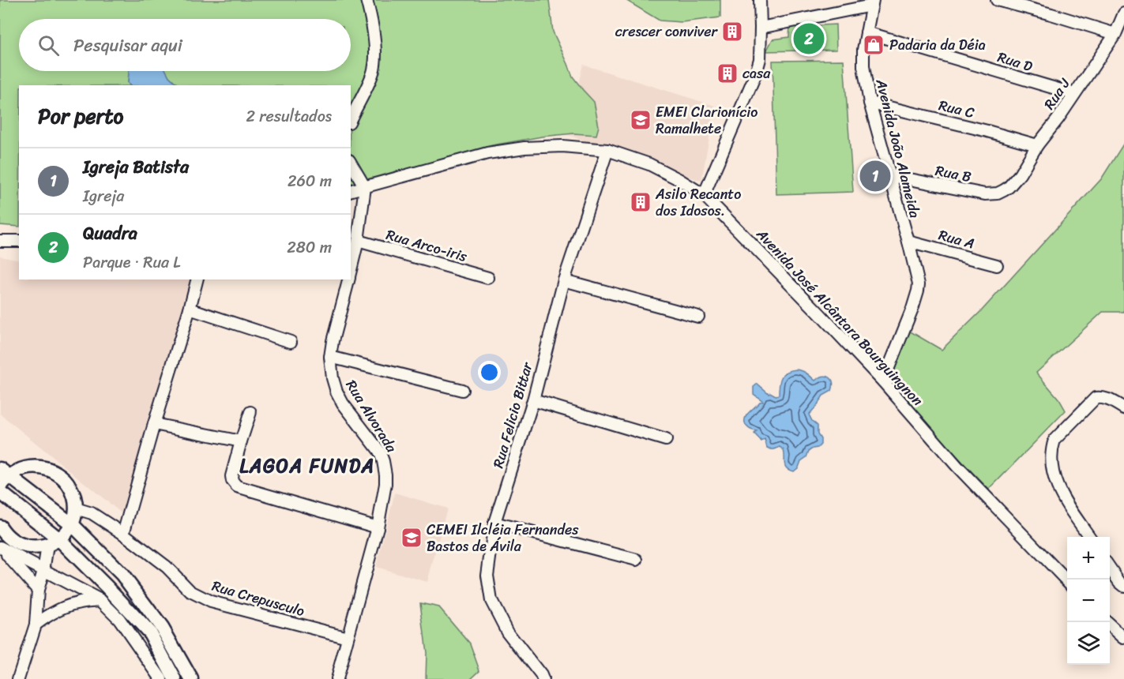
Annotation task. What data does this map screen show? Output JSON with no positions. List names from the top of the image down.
{
  "streets": {
    "street": [
      "Rua D",
      "Rua J",
      "Rua C",
      "Avenida João Alameida",
      "Rua B",
      "Rua A",
      "Rua Arco-iris",
      "Avenida José Alcântara Bourguingnon",
      "Rua Felicio Bittar",
      "Rua Alvorada",
      "Rua Crepusculo"
    ]
  },
  "crossings": [
    ["Rua D", "Rua J"],
    ["Rua D", "Avenida João Alameida"],
    ["Rua J", "Rua C"],
    ["Rua J", "Rua B"],
    ["Rua C", "Avenida João Alameida"],
    ["Avenida João Alameida", "Rua B"],
    ["Avenida João Alameida", "Rua A"],
    ["Avenida João Alameida", "Avenida José Alcântara Bourguingnon"],
    ["Rua Arco-iris", "Rua Alvorada"],
    ["Avenida José Alcântara Bourguingnon", "Rua Felicio Bittar"],
    ["Avenida José Alcântara Bourguingnon", "Rua Alvorada"],
    ["Rua Alvorada", "Rua Crepusculo"]
  ],
  "districts": ["LAGOA FUNDA"],
  "places": {
    "building": ["crescer conviver", "casa", "Asilo Recanto dos Idosos."],
    "shop": ["Padaria da Déia"],
    "school or university": ["EMEI Clarionício Ramalhete", "CEMEI Ilcléia Fernandes Bastos de Ávila"]
  },
  "page": {
    "search": "Pesquisar aqui",
    "pins": ["2", "1"],
    "heading": ["Por perto", "2 resultados"],
    "list": [
      {
        "mark": "1",
        "name": "Igreja Batista",
        "note": "Igreja",
        "value": "260 m"
      },
      {
        "mark": "2",
        "name": "Quadra",
        "note": "Parque · Rua L",
        "value": "280 m"
      }
    ],
    "map_buttons": ["+", "−"]
  }
}
